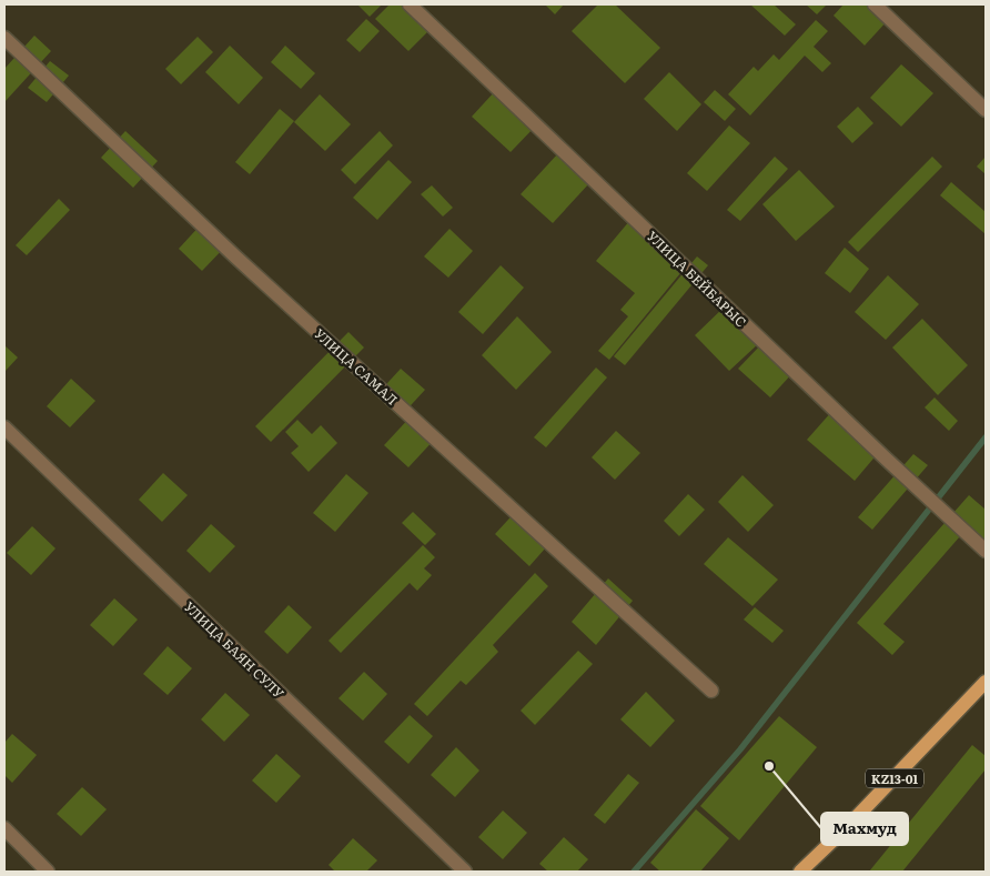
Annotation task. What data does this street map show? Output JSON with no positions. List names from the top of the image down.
{
  "streets": {
    "main road": ["KZ13-01"],
    "street": ["УЛИЦА БЕЙБАРЫС", "УЛИЦА САМАЛ", "УЛИЦА БАЯН СУЛУ"]
  },
  "places": ["Махмуд"]
}
